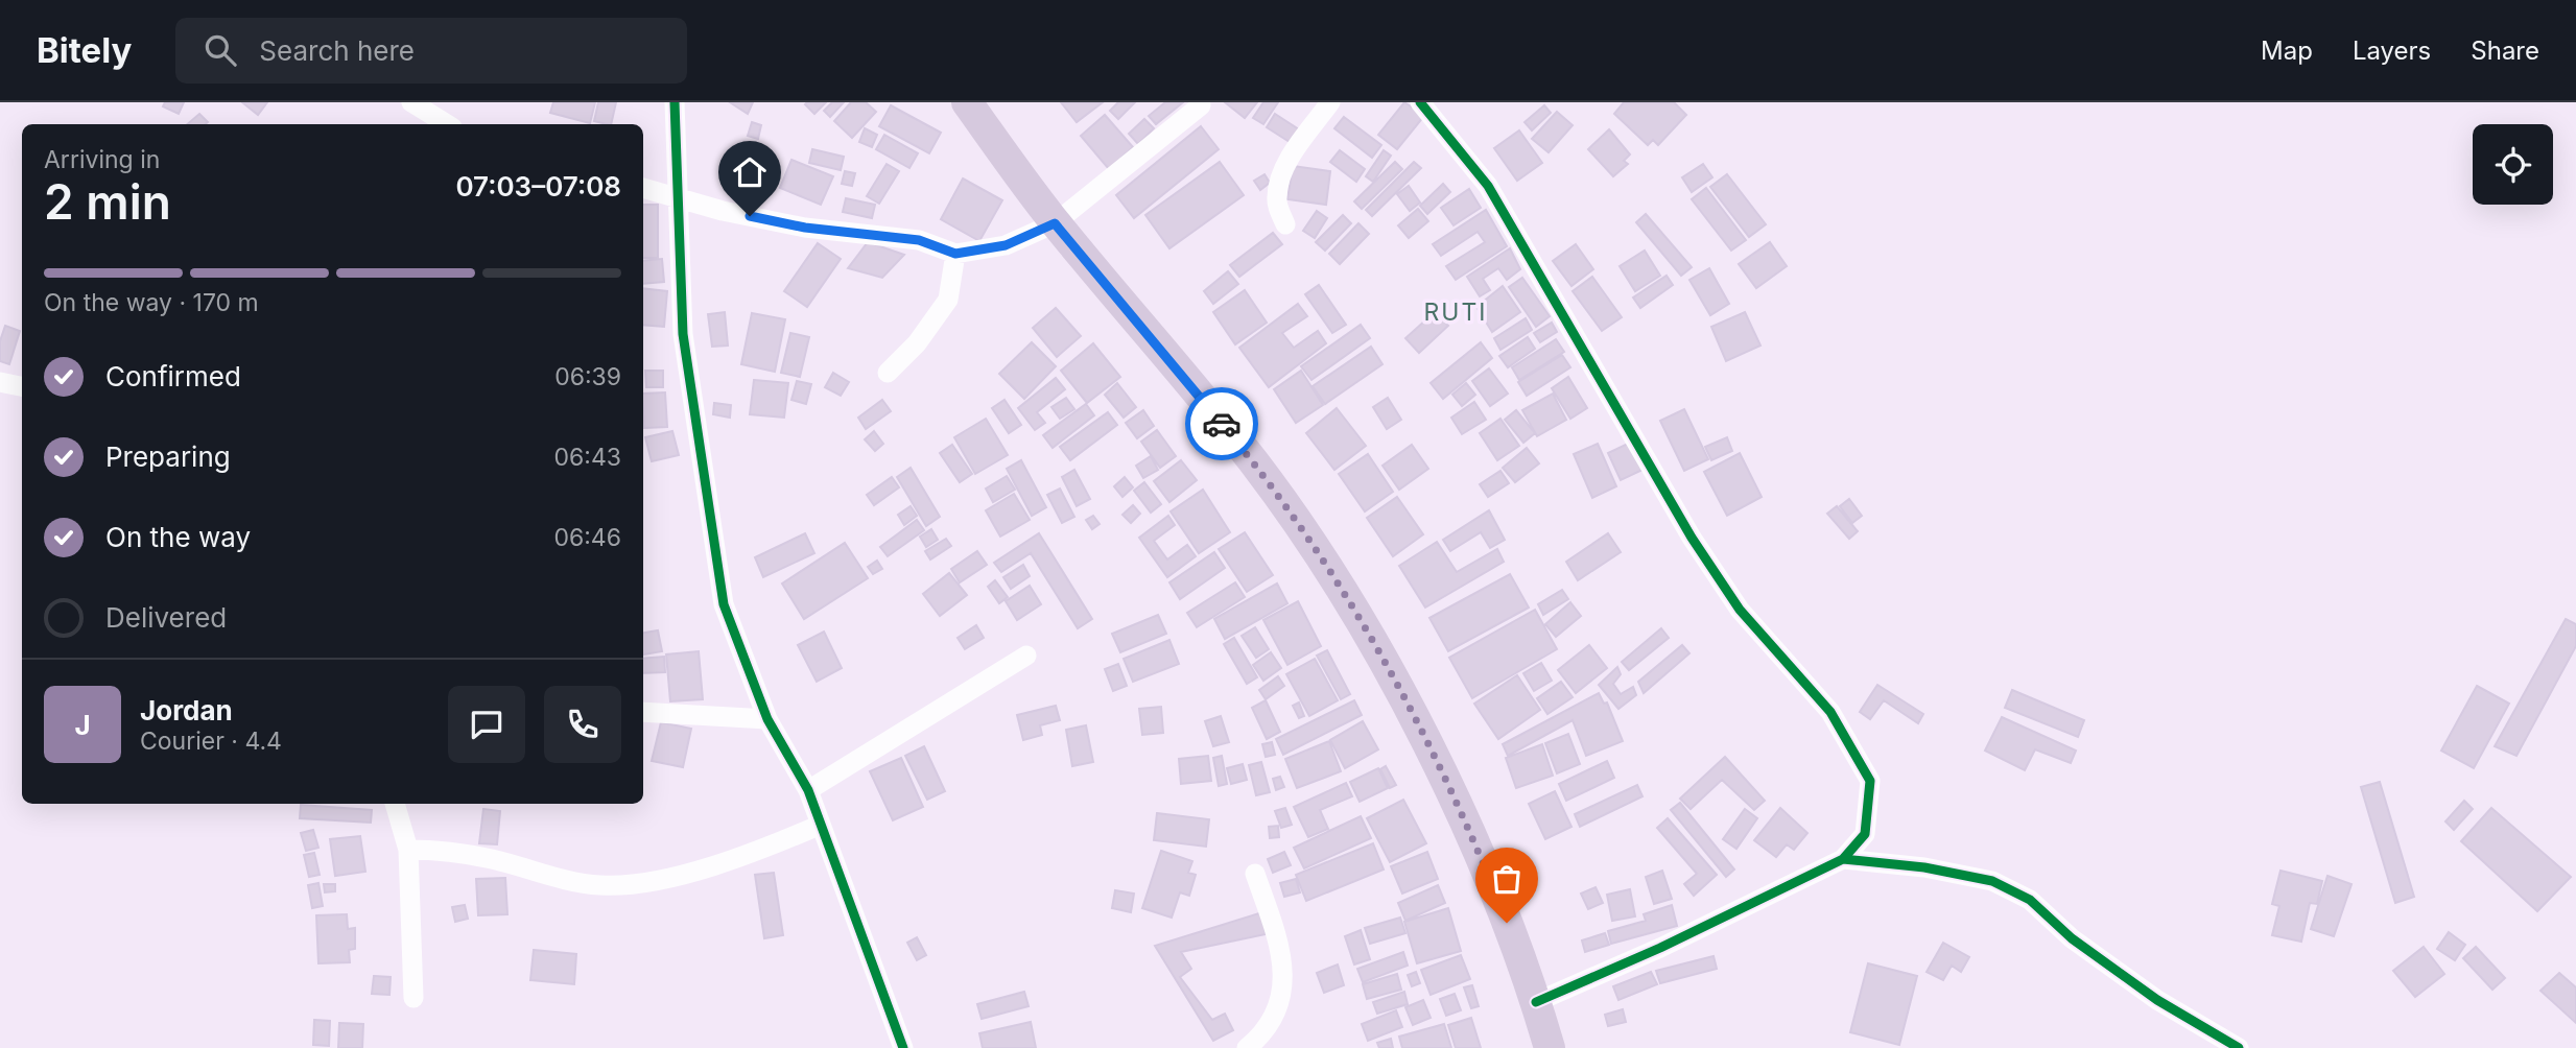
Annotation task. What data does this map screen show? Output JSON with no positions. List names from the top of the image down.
{
  "districts": ["RUTI"],
  "page": {
    "header": "Bitely",
    "search": "Search here",
    "nav": ["Map", "Layers", "Share"],
    "heading": ["2 min", "Arriving in", "07:03–07:08"],
    "panel": ["Jordan", "Courier · 4.4"],
    "bar": "On the way · 170 m",
    "list": [
      ["Confirmed", "06:39"],
      ["Preparing", "06:43"],
      ["On the way", "06:46"],
      "Delivered"
    ],
    "round": "J"
  }
}
